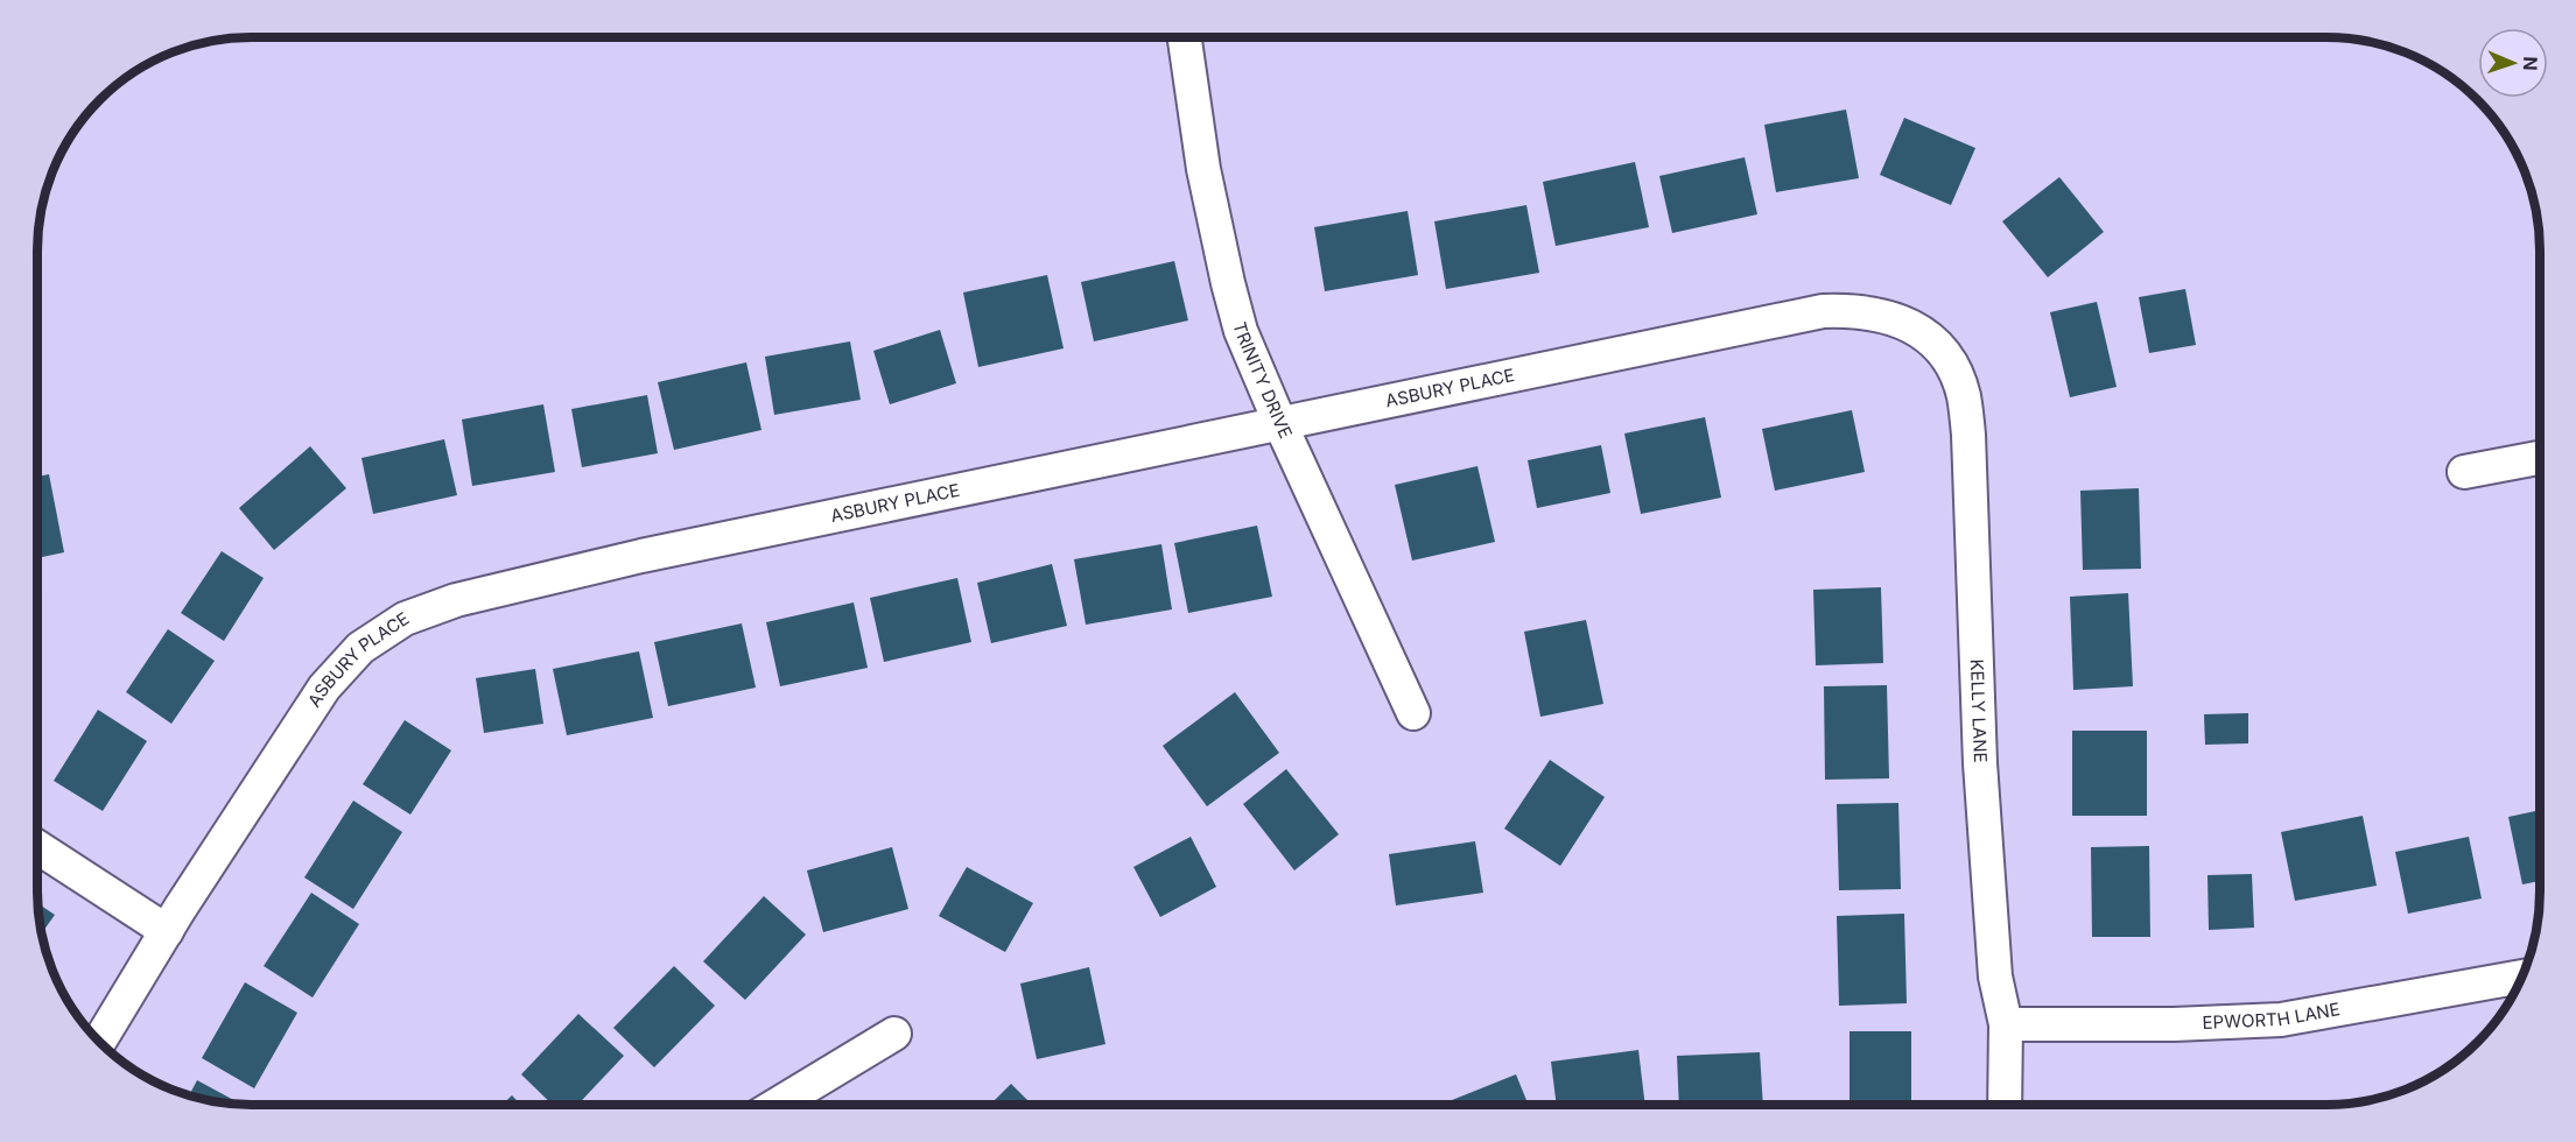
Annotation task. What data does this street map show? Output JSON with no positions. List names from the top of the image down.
{
  "streets": {
    "street": [
      "TRINITY DRIVE",
      "ASBURY PLACE",
      "KELLY LANE",
      "EPWORTH LANE"
    ]
  },
  "crossings": [
    ["TRINITY DRIVE", "ASBURY PLACE"],
    ["ASBURY PLACE", "KELLY LANE"],
    ["KELLY LANE", "EPWORTH LANE"]
  ],
  "north": "right"
}
